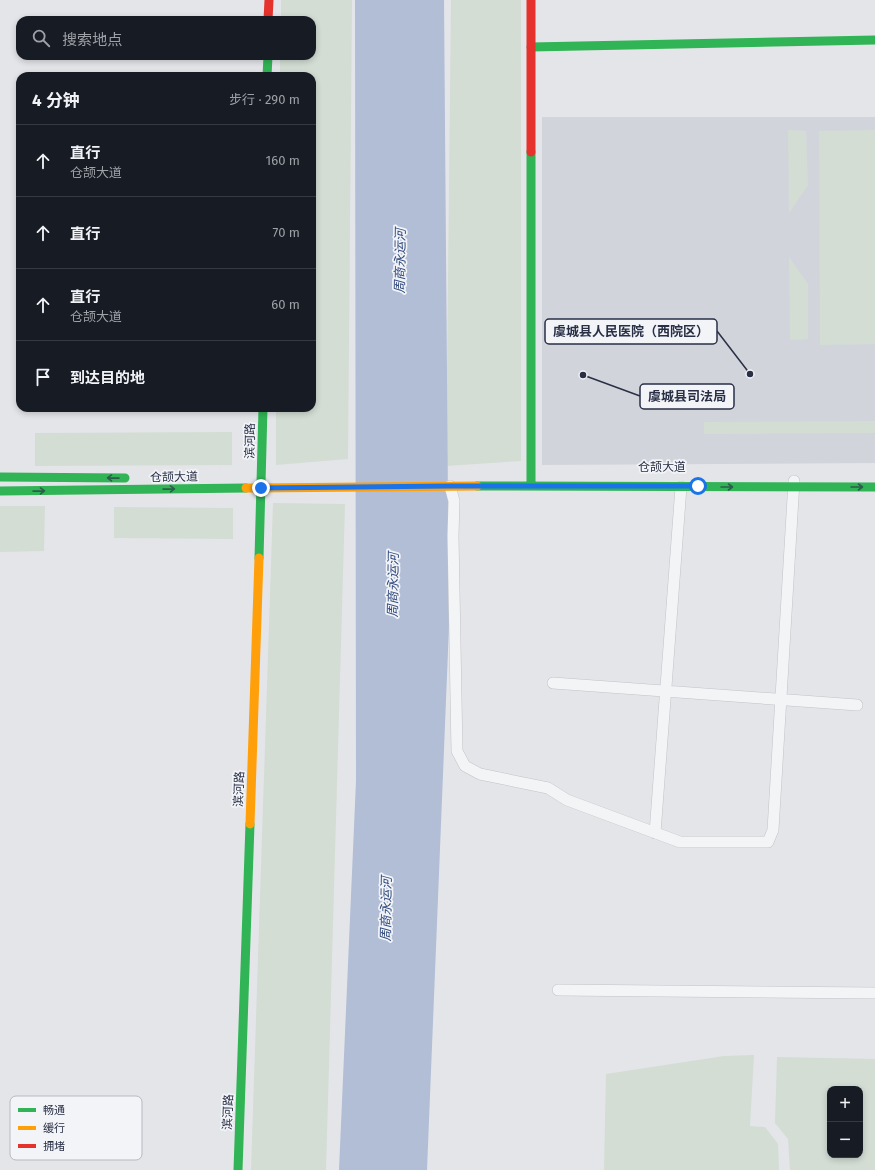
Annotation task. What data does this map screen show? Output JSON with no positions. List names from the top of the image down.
{
  "streets": {
    "street": ["滨河路", "仓颉大道"]
  },
  "crossings": [
    ["滨河路", "仓颉大道"]
  ],
  "water": ["周商永运河"],
  "places": ["虞城县人民医院（西院区）", "虞城县司法局"],
  "legend": ["畅通", "缓行", "拥堵"],
  "page": {
    "search": "搜索地点",
    "heading": ["4 分钟", "步行 · 290 m"],
    "list": [
      ["直行", "仓颉大道", "160 m"],
      ["直行", "70 m"],
      ["直行", "仓颉大道", "60 m"],
      "到达目的地"
    ],
    "map_buttons": ["+", "−"]
  }
}
